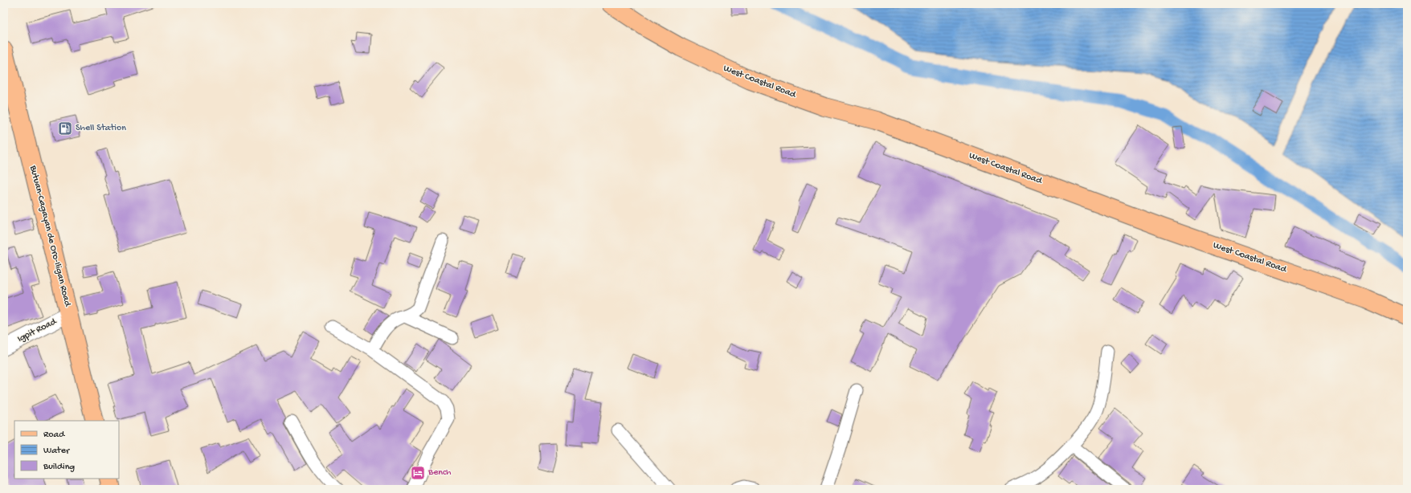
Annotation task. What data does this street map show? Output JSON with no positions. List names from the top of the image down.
{
  "streets": {
    "main road": ["West Coastal Road", "Butuan-Cagayan de Oro-Iligan Road"],
    "street": ["Igpit Road"]
  },
  "crossings": [
    ["Butuan-Cagayan de Oro-Iligan Road", "Igpit Road"]
  ],
  "places": {
    "fuel station": ["Shell Station"],
    "hotel": ["Bench"]
  },
  "legend": ["Road", "Water", "Building"]
}
